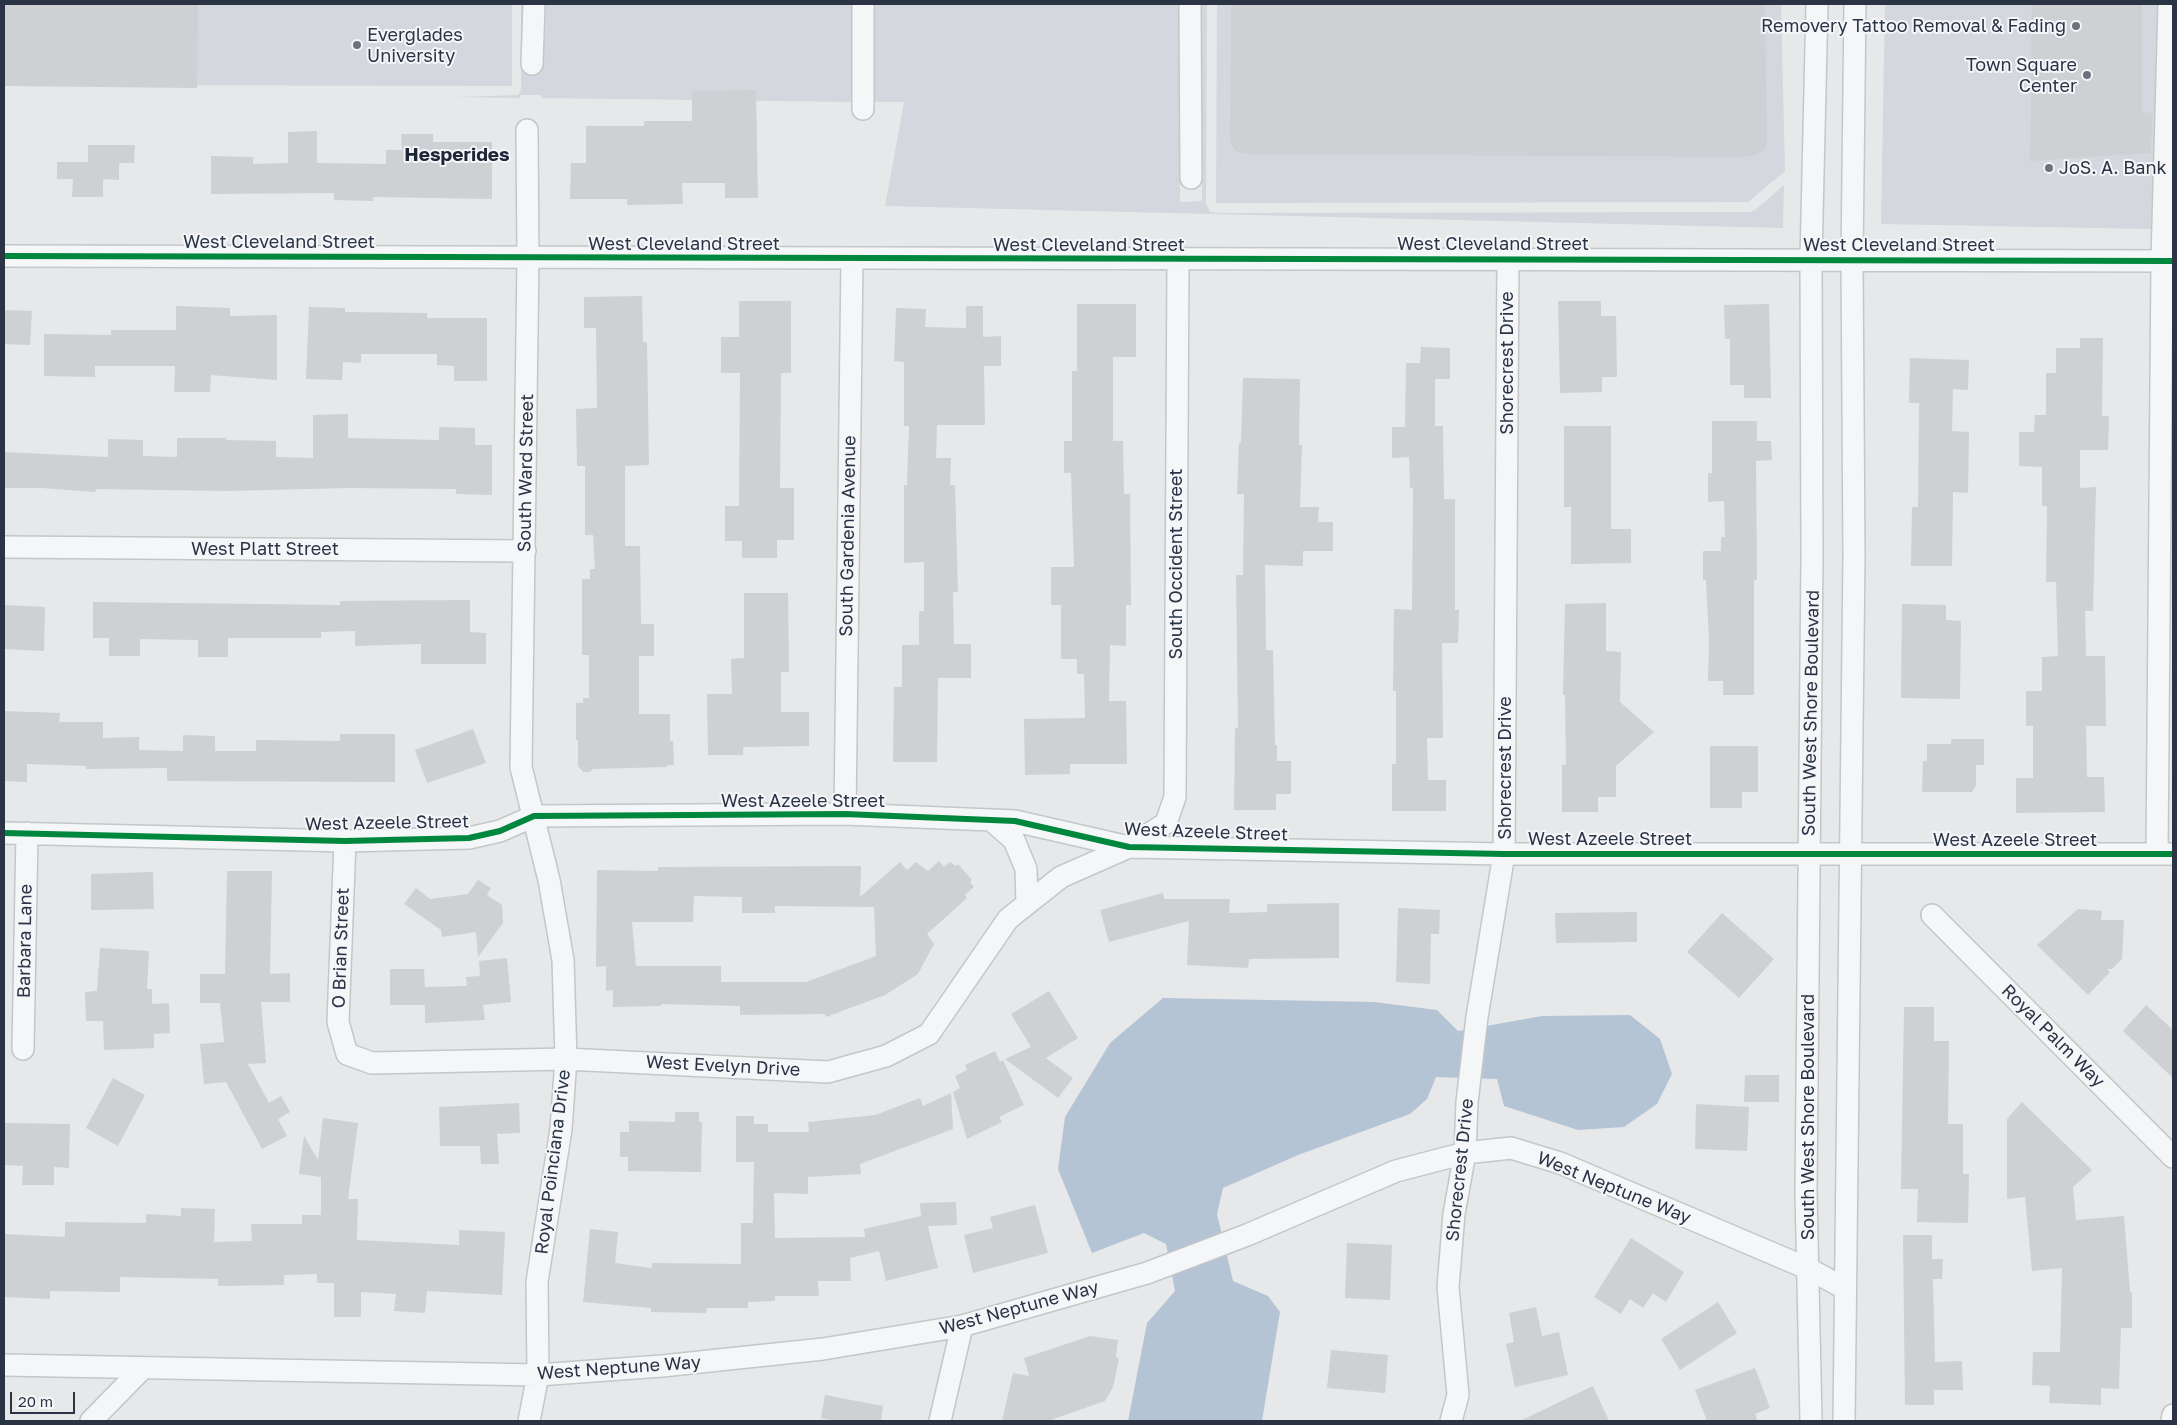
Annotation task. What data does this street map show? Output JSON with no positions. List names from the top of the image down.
{
  "streets": {
    "street": [
      "West Cleveland Street",
      "Shorecrest Drive",
      "South Ward Street",
      "South Gardenia Avenue",
      "West Platt Street",
      "South Occident Street",
      "South West Shore Boulevard",
      "West Azeele Street",
      "Barbara Lane",
      "O Brian Street",
      "Royal Palm Way",
      "West Evelyn Drive",
      "Royal Poinciana Drive",
      "West Neptune Way"
    ]
  },
  "crossings": [
    ["West Cleveland Street", "Shorecrest Drive"],
    ["West Cleveland Street", "South Ward Street"],
    ["West Cleveland Street", "South Gardenia Avenue"],
    ["West Cleveland Street", "South Occident Street"],
    ["West Cleveland Street", "South West Shore Boulevard"],
    ["Shorecrest Drive", "West Azeele Street"],
    ["Shorecrest Drive", "West Neptune Way"],
    ["South Ward Street", "West Platt Street"],
    ["South Ward Street", "West Azeele Street"],
    ["South Ward Street", "Royal Poinciana Drive"],
    ["South Gardenia Avenue", "West Azeele Street"],
    ["South Occident Street", "West Azeele Street"],
    ["South Occident Street", "West Evelyn Drive"],
    ["South West Shore Boulevard", "West Azeele Street"],
    ["South West Shore Boulevard", "West Neptune Way"],
    ["West Azeele Street", "Barbara Lane"],
    ["West Azeele Street", "O Brian Street"],
    ["West Azeele Street", "West Evelyn Drive"],
    ["West Azeele Street", "Royal Poinciana Drive"],
    ["O Brian Street", "West Evelyn Drive"],
    ["West Evelyn Drive", "Royal Poinciana Drive"],
    ["Royal Poinciana Drive", "West Neptune Way"]
  ],
  "districts": ["Hesperides"],
  "places": [
    "Removery Tattoo Removal & Fading",
    "Everglades University",
    "Town Square Center",
    "JoS. A. Bank"
  ],
  "scale_bar": "20 m"
}
